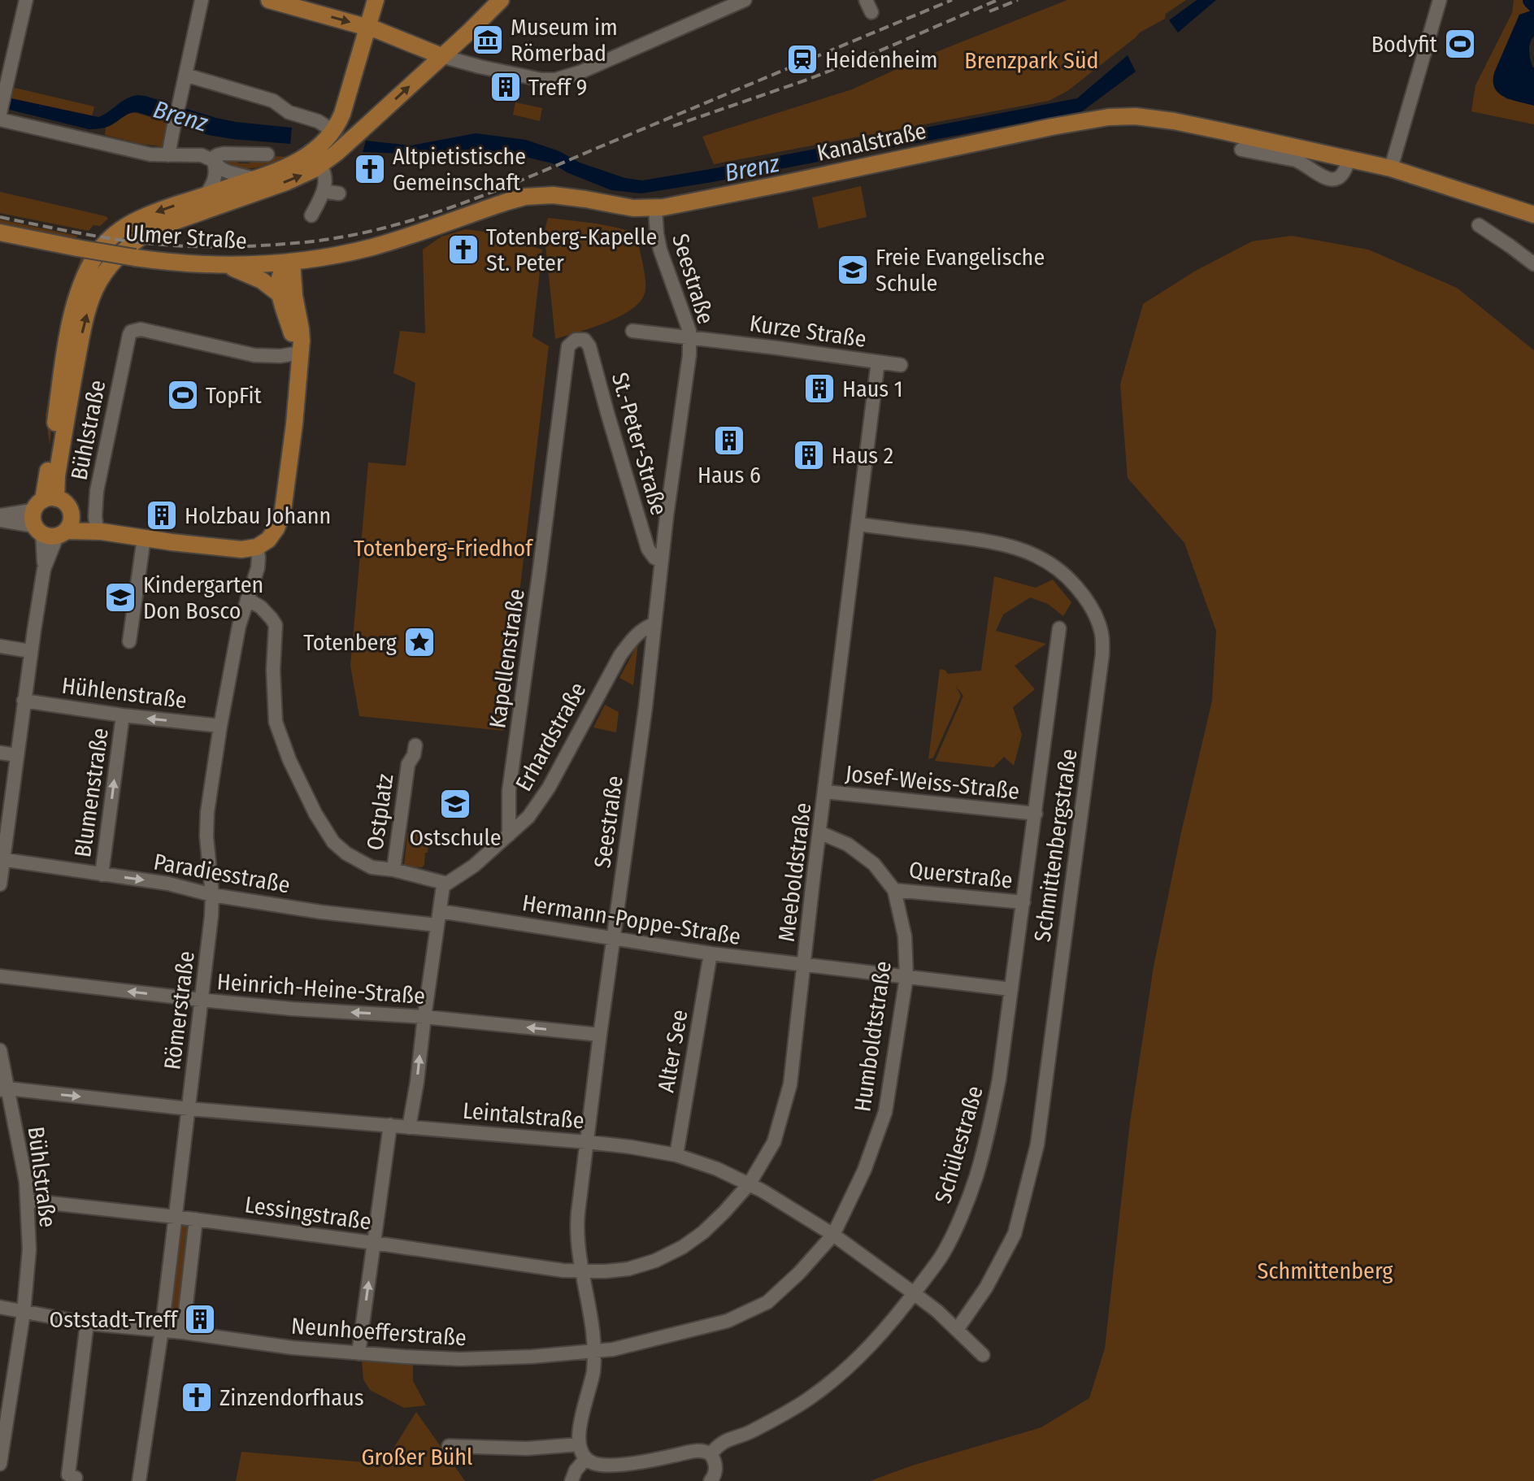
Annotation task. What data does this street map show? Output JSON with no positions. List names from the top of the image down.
{
  "streets": {
    "main road": ["Kanalstraße", "Ulmer Straße"],
    "street": [
      "Seestraße",
      "Kurze Straße",
      "Bühlstraße",
      "St.-Peter-Straße",
      "Kapellenstraße",
      "Hühlenstraße",
      "Erhardstraße",
      "Josef-Weiss-Straße",
      "Blumenstraße",
      "Ostplatz",
      "Schmittenbergstraße",
      "Meeboldstraße",
      "Paradiesstraße",
      "Querstraße",
      "Hermann-Poppe-Straße",
      "Heinrich-Heine-Straße",
      "Römerstraße",
      "Humboldtstraße",
      "Alter See",
      "Leintalstraße",
      "Schülestraße",
      "Lessingstraße",
      "Neunhoefferstraße"
    ]
  },
  "crossings": [
    ["Kanalstraße", "Ulmer Straße"],
    ["Kanalstraße", "Seestraße"],
    ["Seestraße", "Kurze Straße"],
    ["Seestraße", "St.-Peter-Straße"],
    ["Seestraße", "Erhardstraße"],
    ["Seestraße", "Meeboldstraße"],
    ["Seestraße", "Hermann-Poppe-Straße"],
    ["Seestraße", "Heinrich-Heine-Straße"],
    ["Seestraße", "Humboldtstraße"],
    ["Seestraße", "Leintalstraße"],
    ["Seestraße", "Lessingstraße"],
    ["Seestraße", "Neunhoefferstraße"],
    ["Kurze Straße", "Meeboldstraße"],
    ["Bühlstraße", "Leintalstraße"],
    ["Bühlstraße", "Lessingstraße"],
    ["Bühlstraße", "Neunhoefferstraße"],
    ["St.-Peter-Straße", "Kapellenstraße"],
    ["Kapellenstraße", "Erhardstraße"],
    ["Hühlenstraße", "Blumenstraße"],
    ["Hühlenstraße", "Römerstraße"],
    ["Erhardstraße", "Ostplatz"],
    ["Josef-Weiss-Straße", "Meeboldstraße"],
    ["Josef-Weiss-Straße", "Schülestraße"],
    ["Blumenstraße", "Paradiesstraße"],
    ["Schmittenbergstraße", "Meeboldstraße"],
    ["Schmittenbergstraße", "Leintalstraße"],
    ["Meeboldstraße", "Hermann-Poppe-Straße"],
    ["Meeboldstraße", "Humboldtstraße"],
    ["Meeboldstraße", "Leintalstraße"],
    ["Meeboldstraße", "Lessingstraße"],
    ["Paradiesstraße", "Hermann-Poppe-Straße"],
    ["Paradiesstraße", "Römerstraße"],
    ["Querstraße", "Humboldtstraße"],
    ["Querstraße", "Schülestraße"],
    ["Hermann-Poppe-Straße", "Humboldtstraße"],
    ["Hermann-Poppe-Straße", "Alter See"],
    ["Hermann-Poppe-Straße", "Schülestraße"],
    ["Heinrich-Heine-Straße", "Römerstraße"],
    ["Römerstraße", "Leintalstraße"],
    ["Römerstraße", "Lessingstraße"],
    ["Römerstraße", "Neunhoefferstraße"],
    ["Humboldtstraße", "Leintalstraße"],
    ["Humboldtstraße", "Neunhoefferstraße"],
    ["Alter See", "Leintalstraße"],
    ["Leintalstraße", "Schülestraße"]
  ],
  "one_way": ["Hühlenstraße", "Heinrich-Heine-Straße"],
  "water": ["Brenz"],
  "parks": [
    "Brenzpark Süd",
    "Totenberg-Friedhof",
    "Schmittenberg",
    "Großer Bühl"
  ],
  "places": {
    "museum": ["Museum im Römerbad"],
    "sports": ["Bodyfit", "TopFit"],
    "station": ["Heidenheim"],
    "building": [
      "Treff 9",
      "Haus 1",
      "Haus 6",
      "Haus 2",
      "Holzbau Johann",
      "Oststadt-Treff"
    ],
    "church": ["Altpietistische Gemeinschaft", "Totenberg-Kapelle St. Peter", "Zinzendorfhaus"],
    "school or university": ["Freie Evangelische Schule", "Kindergarten Don Bosco", "Ostschule"],
    "place": ["Totenberg"]
  }
}
